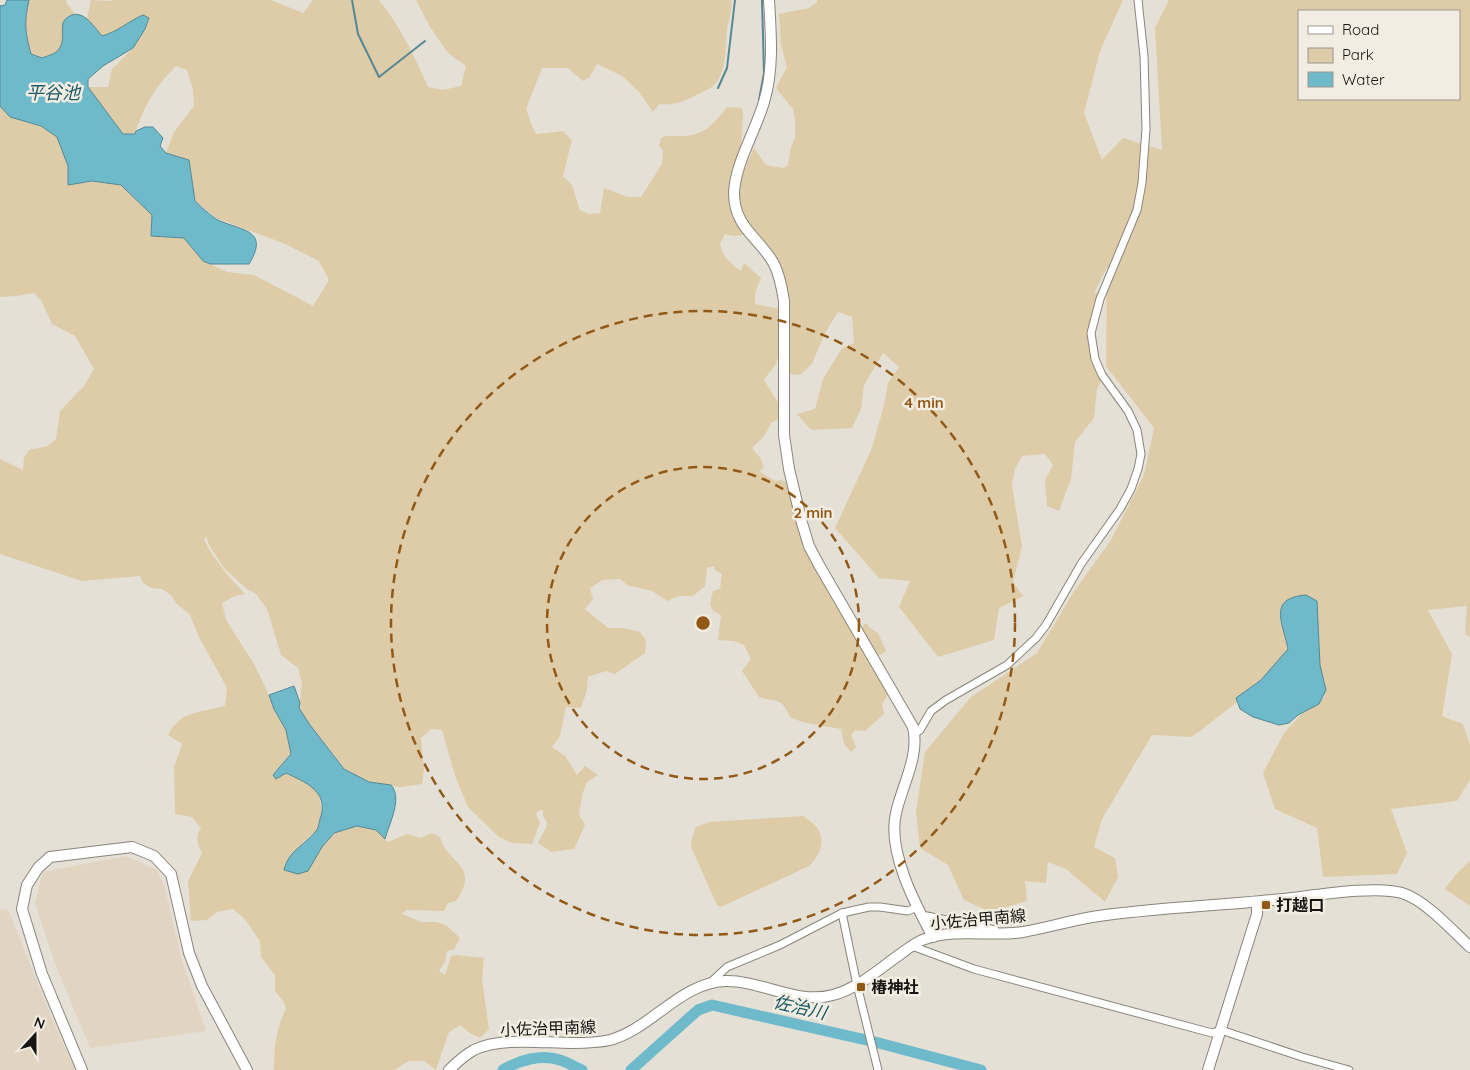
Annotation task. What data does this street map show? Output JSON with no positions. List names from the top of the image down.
{
  "streets": {
    "street": ["小佐治甲南線"]
  },
  "water": ["平谷池", "佐治川"],
  "places": {
    "transit": ["打越口", "椿神社"]
  },
  "legend": ["Road", "Park", "Water"],
  "north": "top",
  "rings": ["4 min", "2 min"]
}
